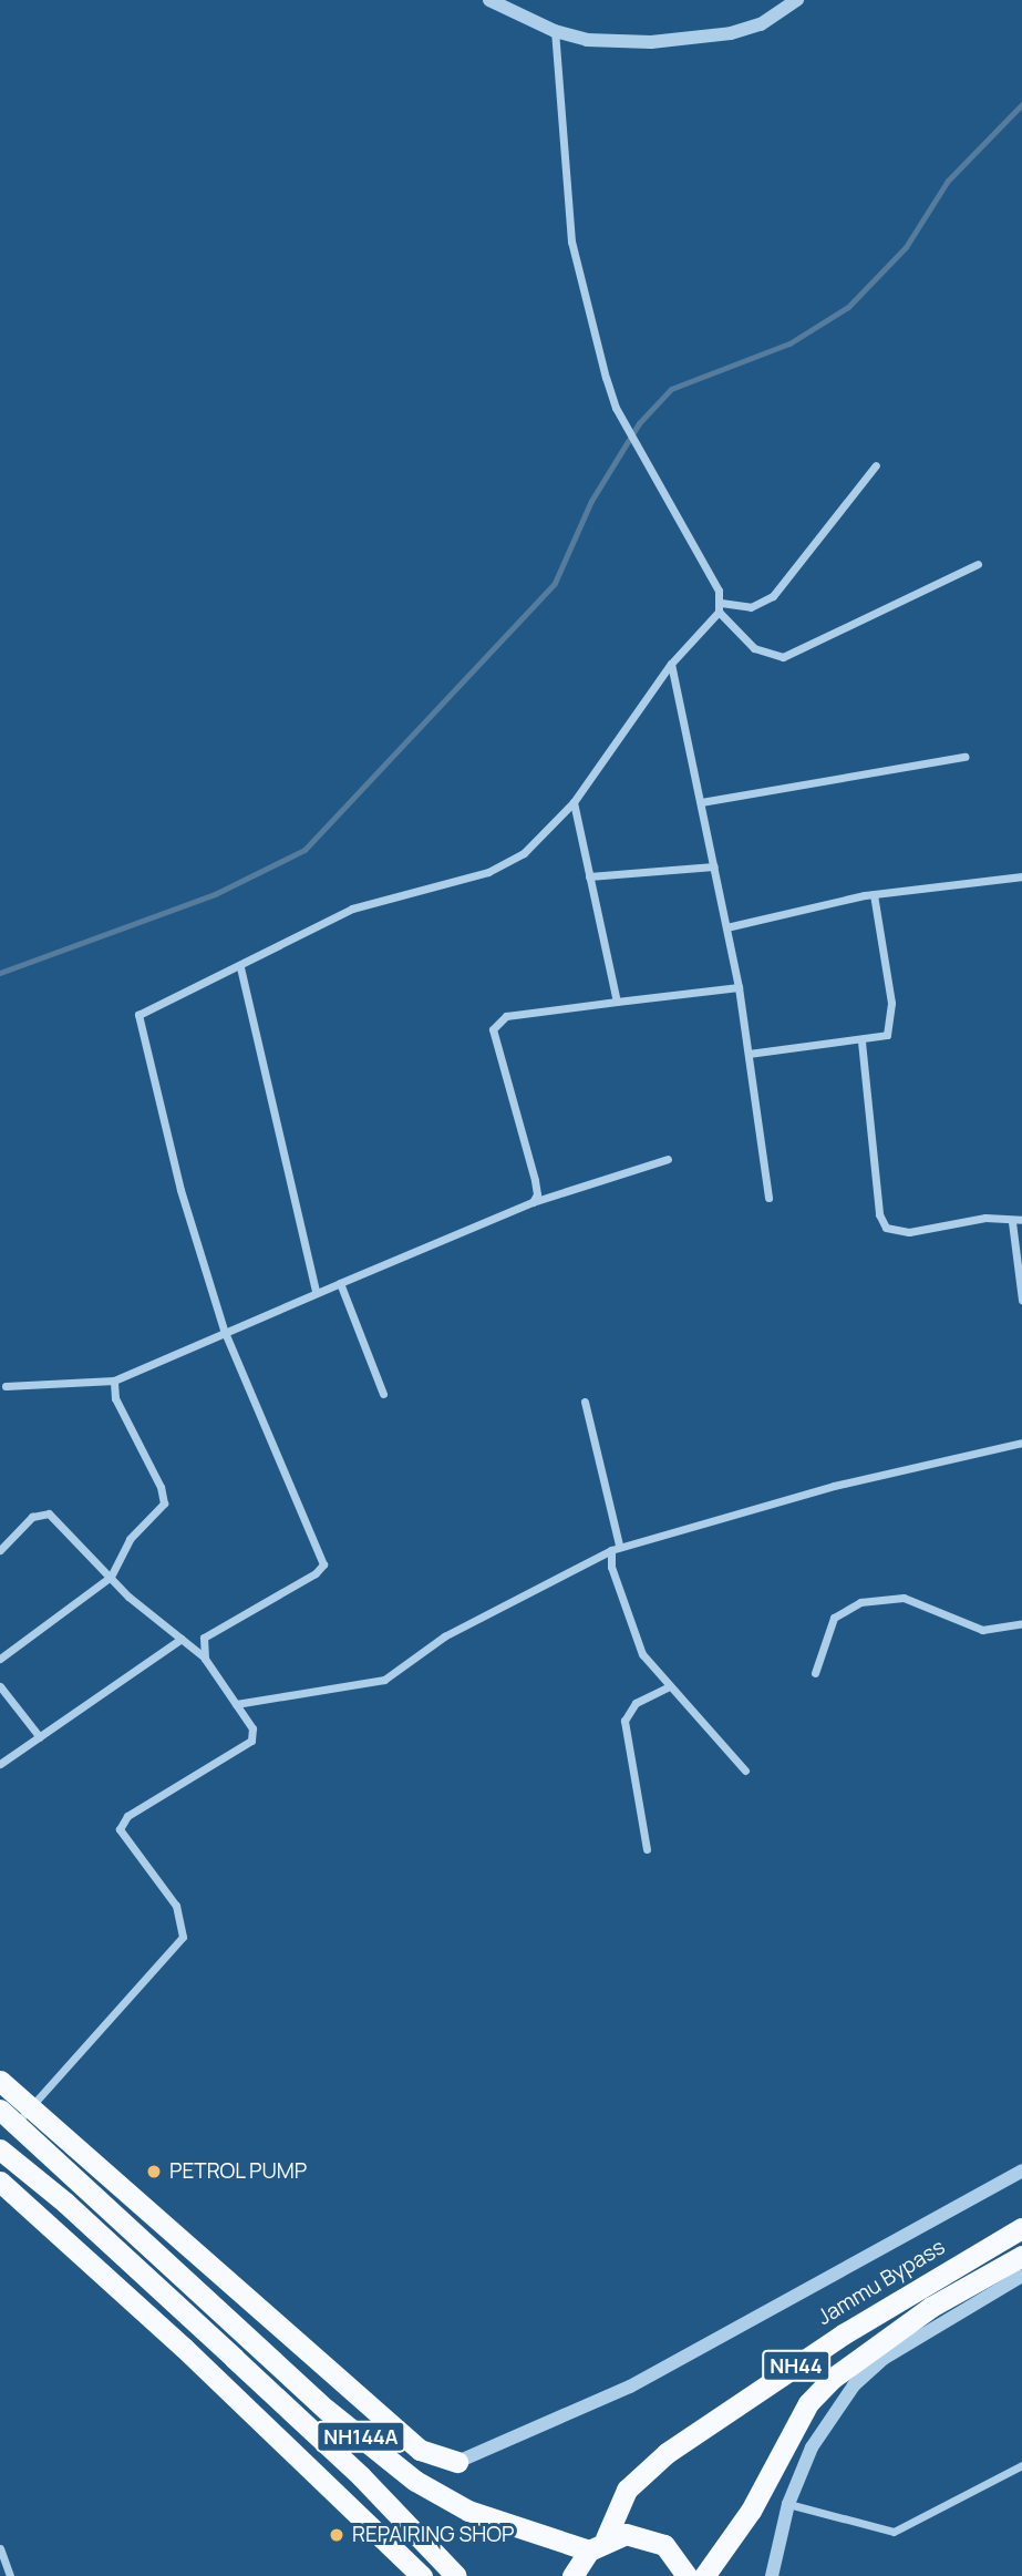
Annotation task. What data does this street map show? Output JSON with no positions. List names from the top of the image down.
{
  "streets": {
    "highway": ["Jammu Bypass", "NH44", "NH144A"]
  },
  "crossings": [
    ["Jammu Bypass", "NH44"],
    ["Jammu Bypass", "NH144A"],
    ["NH44", "NH144A"]
  ],
  "places": ["PETROL PUMP", "REPAIRING SHOP"]
}
